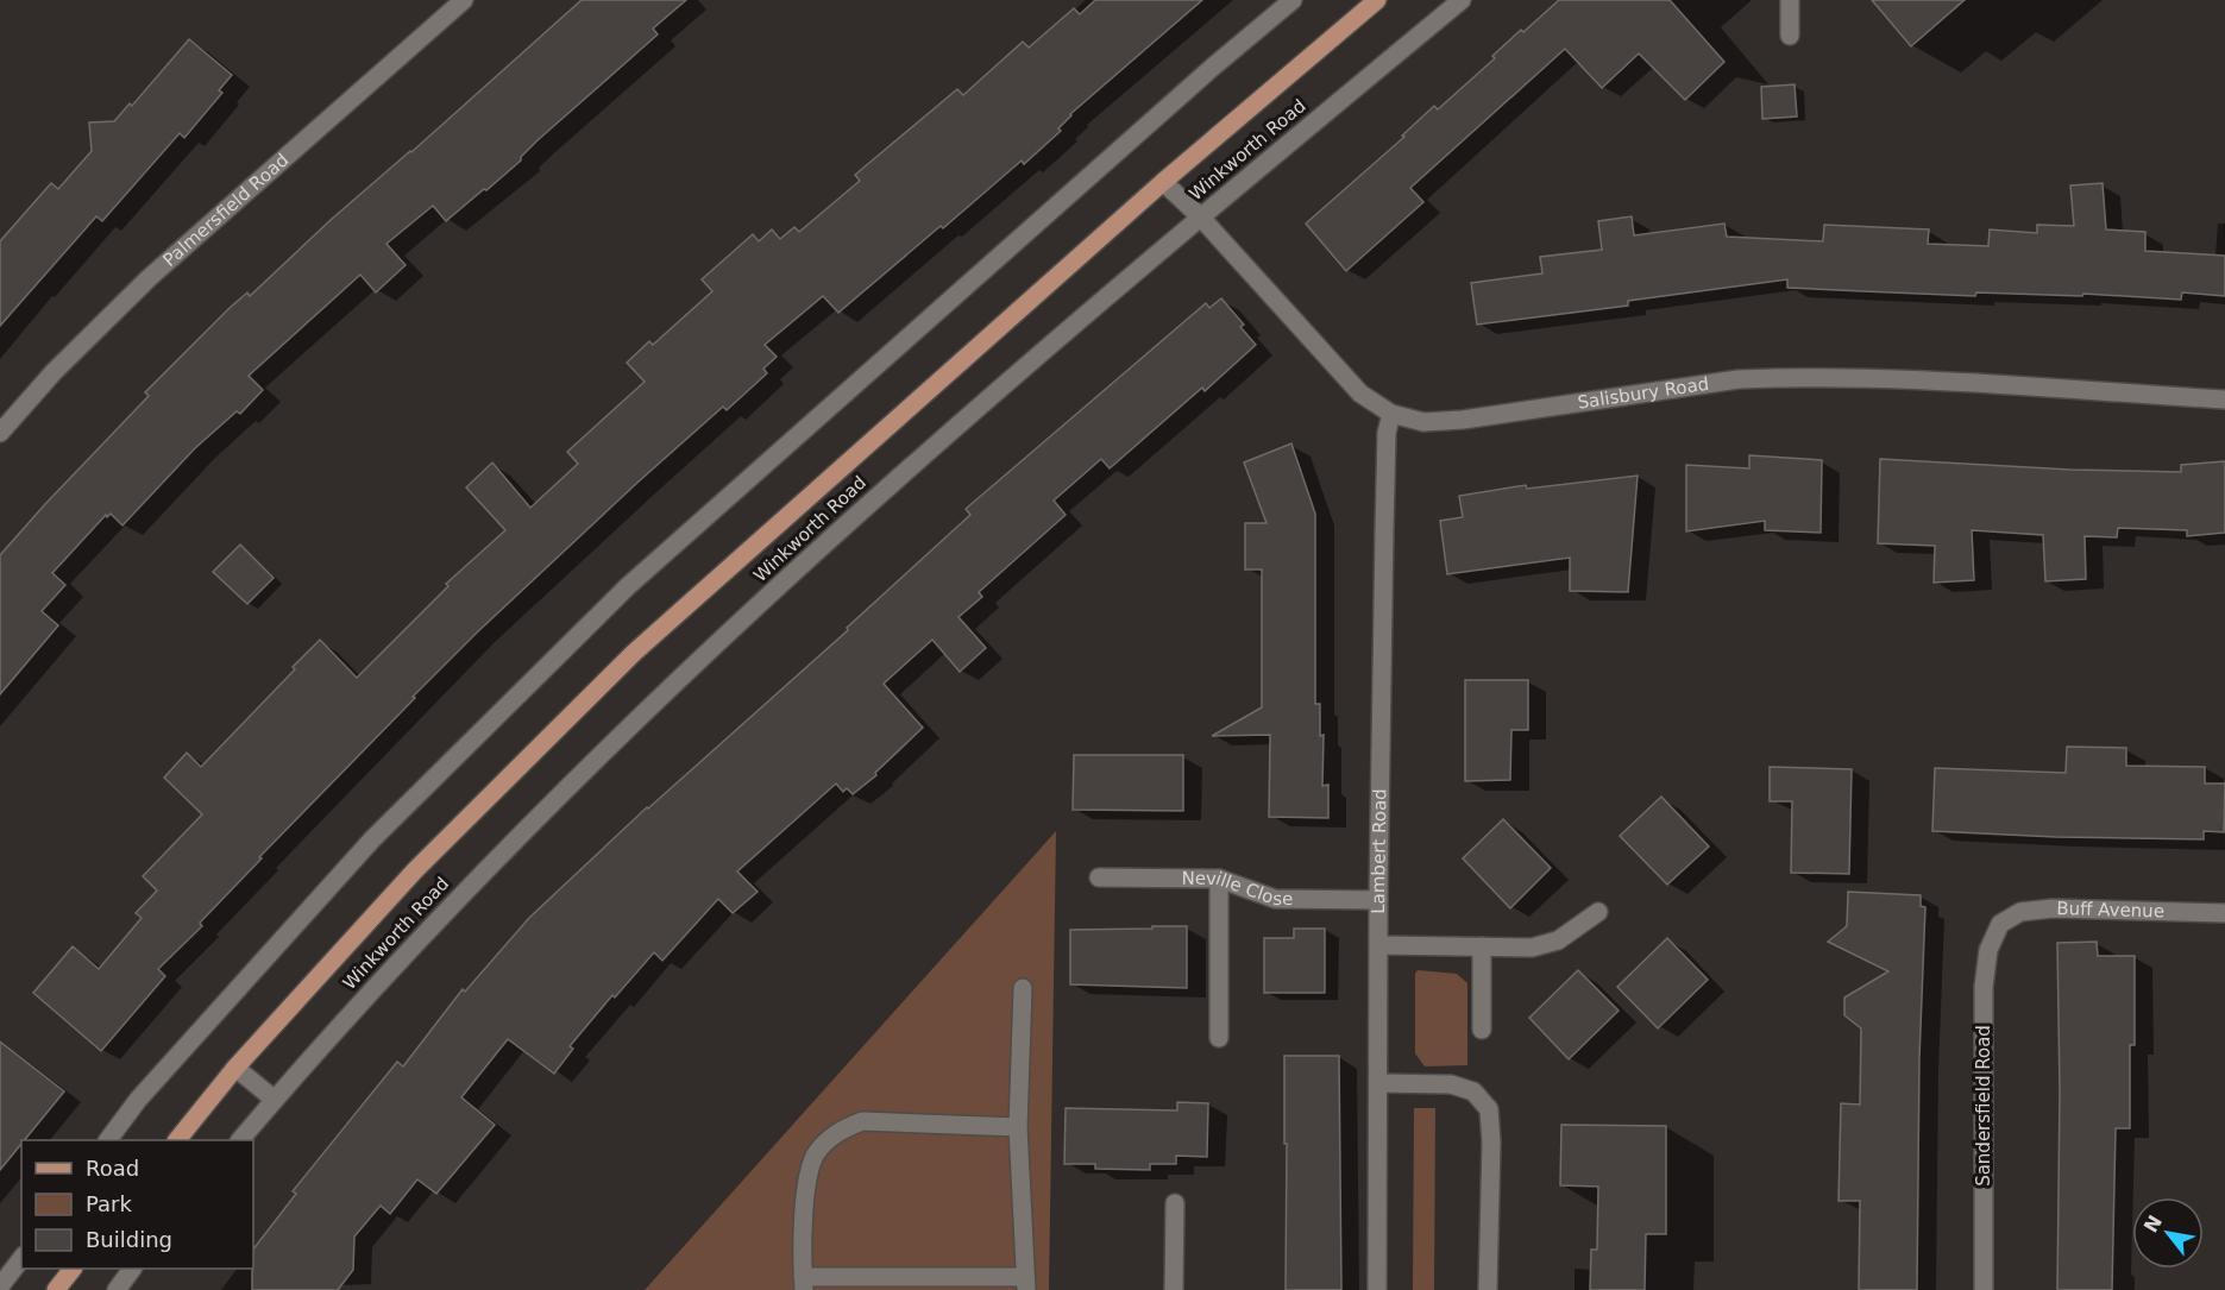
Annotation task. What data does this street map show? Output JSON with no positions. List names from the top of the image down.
{
  "streets": {
    "main road": ["Winkworth Road"],
    "street": [
      "Palmersfield Road",
      "Salisbury Road",
      "Lambert Road",
      "Neville Close",
      "Buff Avenue",
      "Sandersfield Road"
    ]
  },
  "crossings": [
    ["Winkworth Road", "Salisbury Road"],
    ["Salisbury Road", "Lambert Road"],
    ["Lambert Road", "Neville Close"],
    ["Buff Avenue", "Sandersfield Road"]
  ],
  "legend": ["Road", "Park", "Building"],
  "north": "top left"
}
